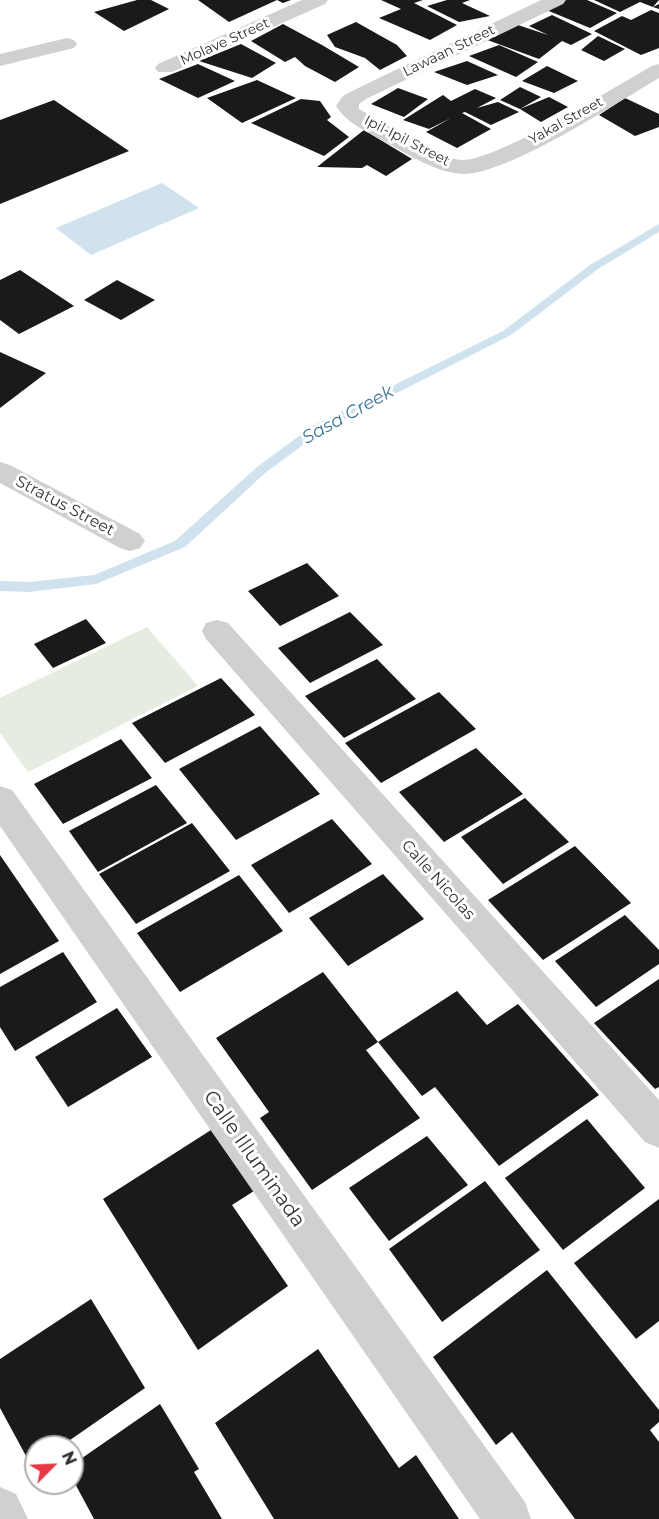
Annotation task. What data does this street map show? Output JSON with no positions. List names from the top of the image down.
{
  "streets": {
    "street": [
      "Molave Street",
      "Lawaan Street",
      "Yakal Street",
      "Ipil-Ipil Street",
      "Stratus Street",
      "Calle Nicolas",
      "Calle Illuminada"
    ]
  },
  "crossings": [
    ["Lawaan Street", "Ipil-Ipil Street"],
    ["Yakal Street", "Ipil-Ipil Street"]
  ],
  "water": ["Sasa Creek"],
  "north": "top right"
}
